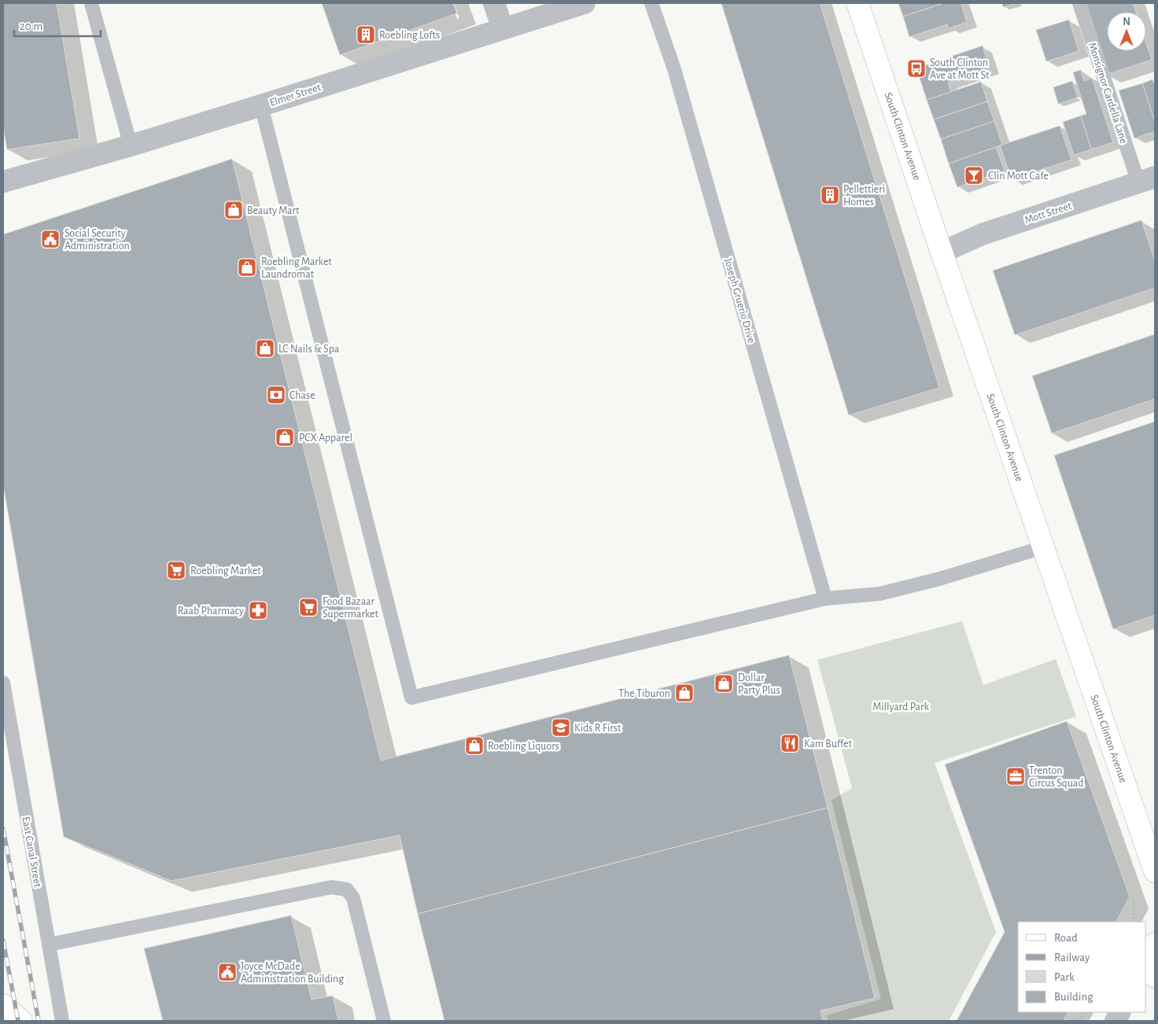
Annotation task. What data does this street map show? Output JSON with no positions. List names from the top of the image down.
{
  "streets": {
    "street": ["Elmer Street", "South Clinton Avenue", "Mott Street"],
    "lane": ["Monsignor Cardella Lane", "Joseph Gruerio Drive", "East Canal Street"]
  },
  "crossings": [
    ["Monsignor Cardella Lane", "Mott Street"],
    ["South Clinton Avenue", "Mott Street"]
  ],
  "parks": ["Millyard Park"],
  "places": {
    "building": ["Roebling Lofts", "Pellettieri Homes"],
    "bus stop": ["South Clinton Ave at Mott St"],
    "bar": ["Clin Mott Cafe"],
    "shop": [
      "Beauty Mart",
      "Roebling Market Laundromat",
      "LC Nails & Spa",
      "PCX Apparel",
      "Dollar Party Plus",
      "The Tiburon",
      "Roebling Liquors"
    ],
    "public building": ["Social Security Administration", "Joyce McDade Administration Building"],
    "bank": ["Chase"],
    "supermarket": ["Roebling Market", "Food Bazaar Supermarket"],
    "pharmacy": ["Raab Pharmacy"],
    "school or university": ["Kids R First"],
    "restaurant": ["Kam Buffet"],
    "office": ["Trenton Circus Squad"]
  },
  "legend": [
    "Road",
    "Railway",
    "Park",
    "Building"
  ],
  "scale_bar": "20 m",
  "north": "top"
}
